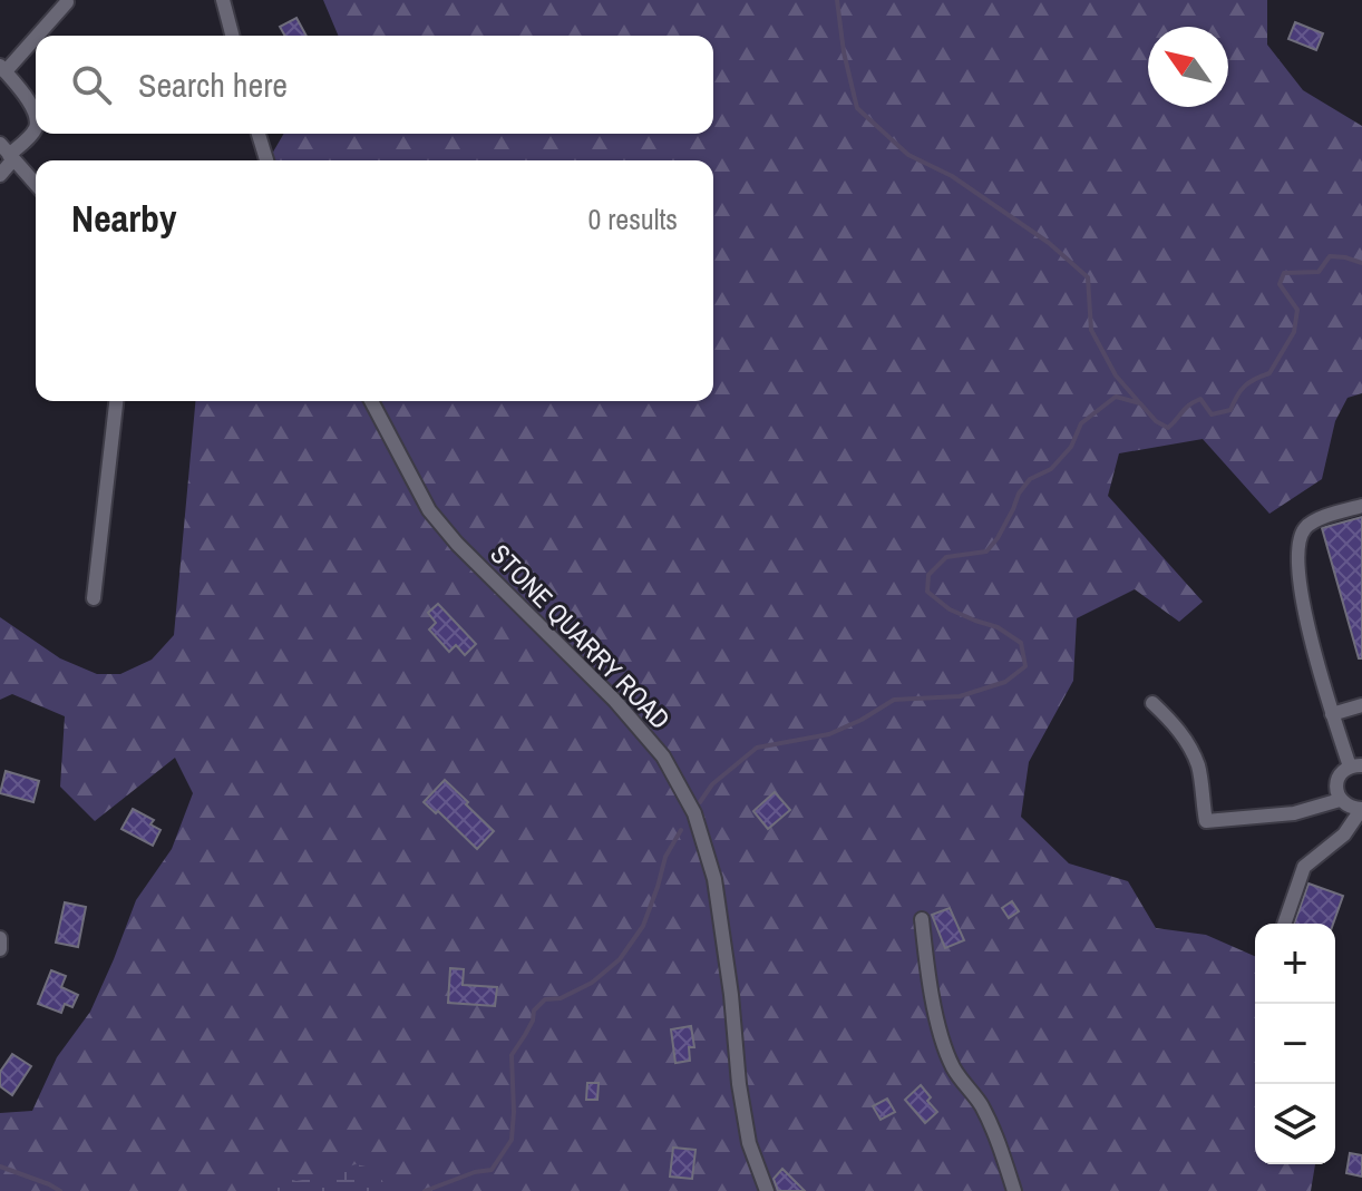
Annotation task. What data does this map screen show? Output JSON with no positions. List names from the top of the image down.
{
  "streets": {
    "street": ["STONE QUARRY ROAD"]
  },
  "north": "top left",
  "page": {
    "search": "Search here",
    "heading": ["Nearby", "0 results"],
    "map_buttons": ["+", "−"]
  }
}
